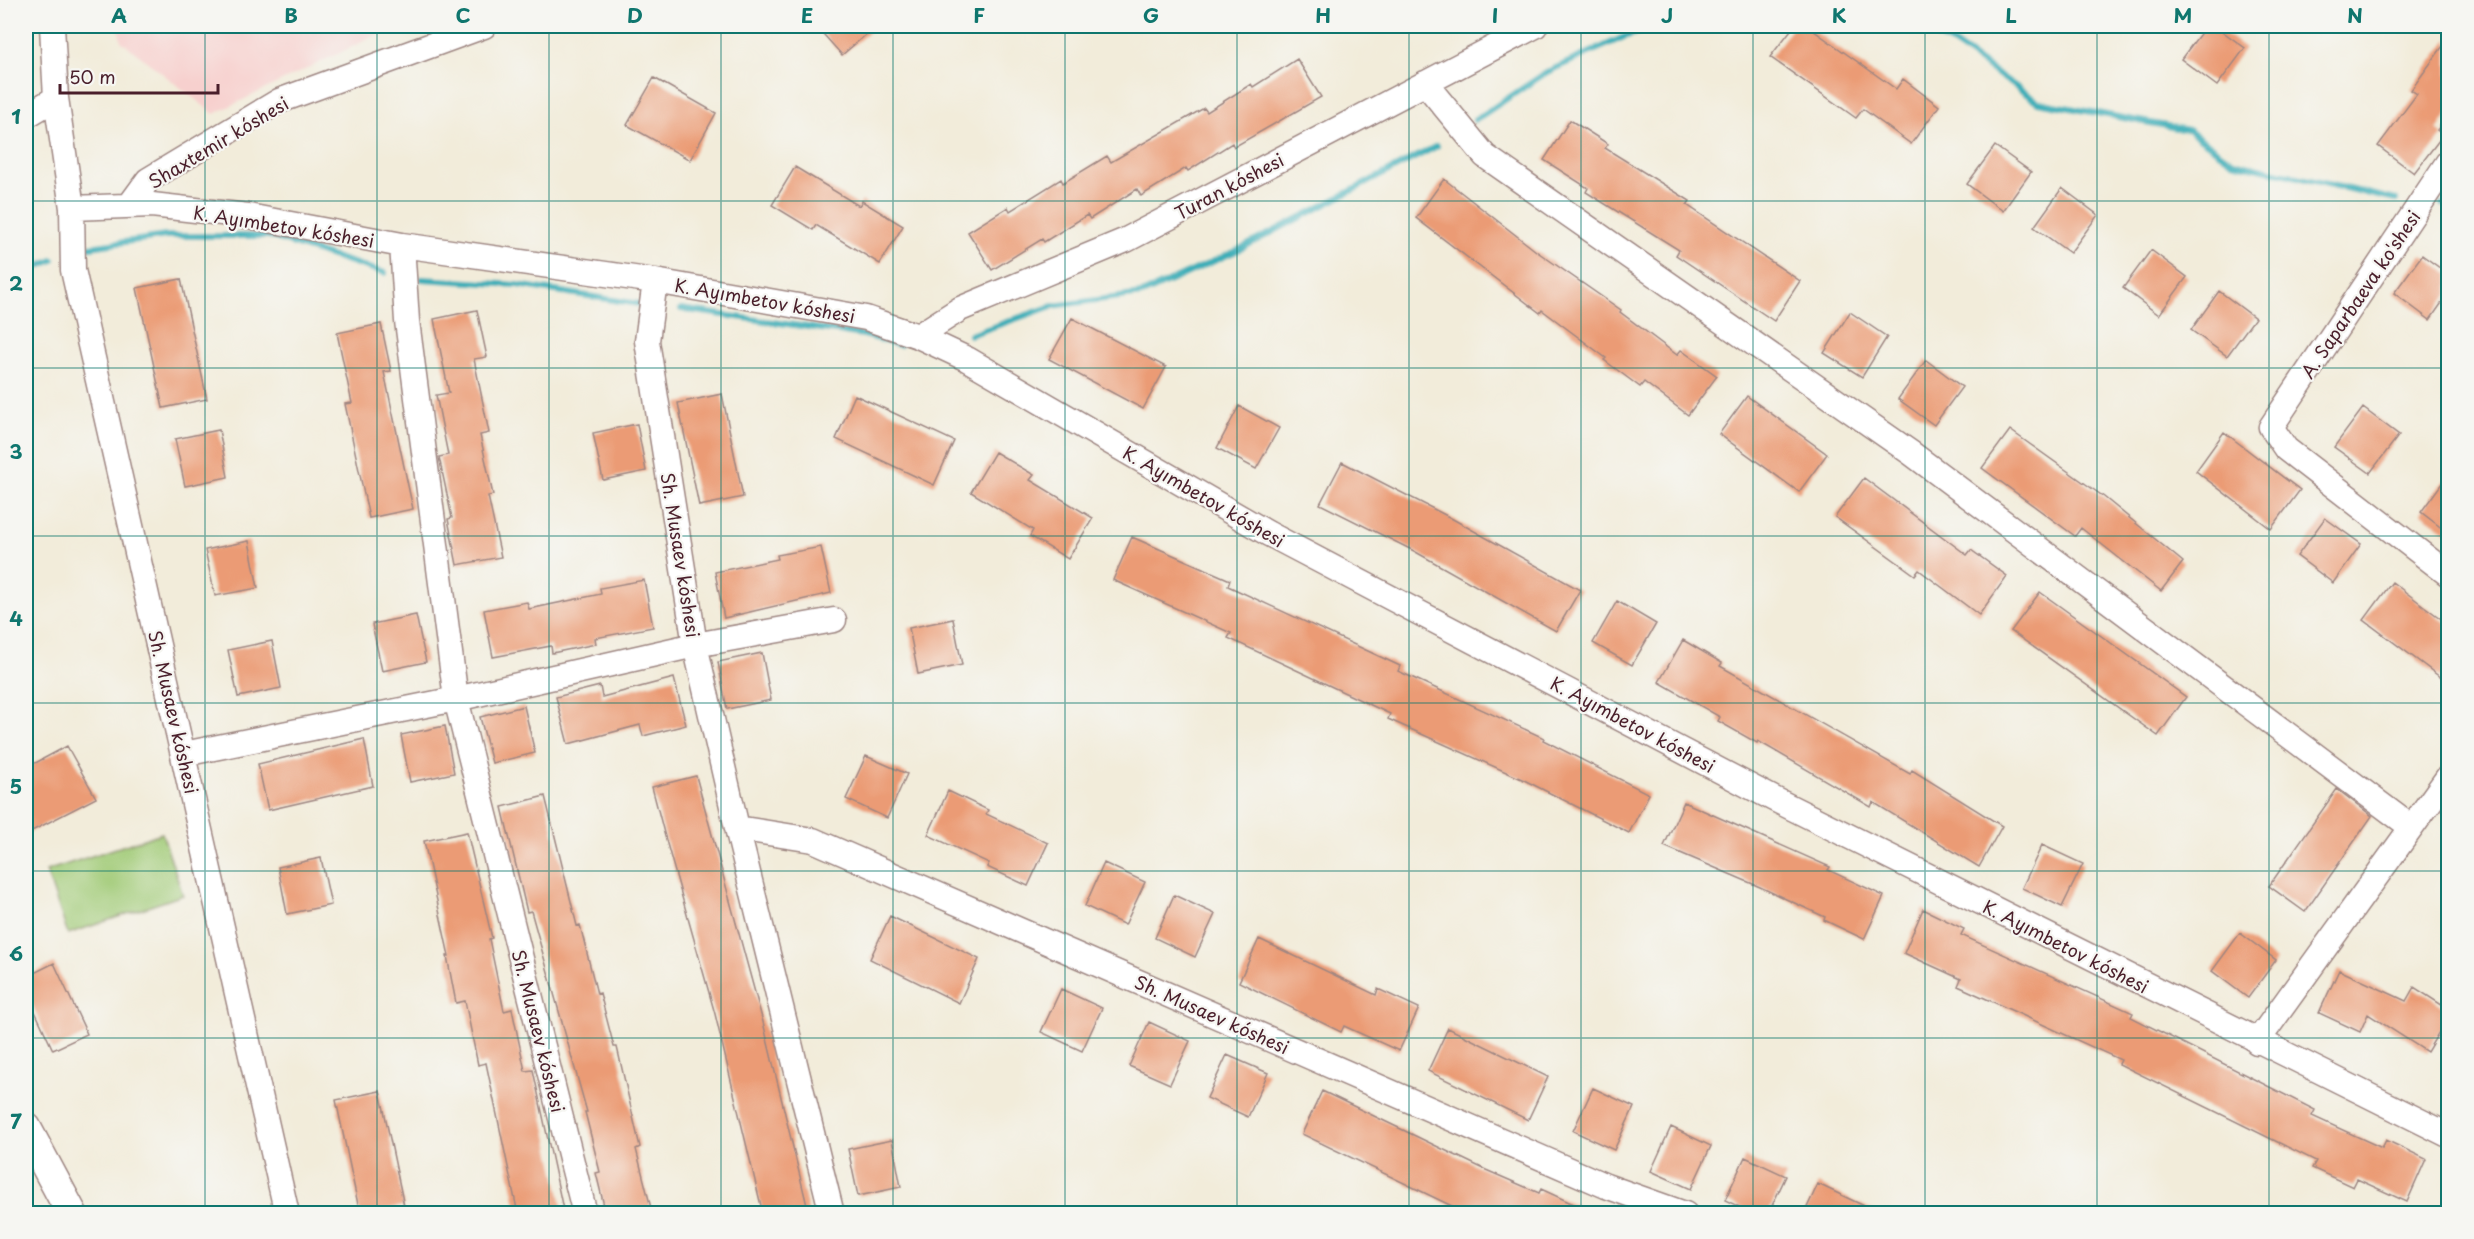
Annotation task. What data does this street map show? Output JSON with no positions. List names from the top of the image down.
{
  "streets": {
    "street": [
      "Shaxtemir kóshesi",
      "Turan kóshesi",
      "K. Ayımbetov kóshesi",
      "A. Saparbaeva ko'shesi",
      "Sh. Musaev kóshesi"
    ]
  },
  "crossings": [
    ["Shaxtemir kóshesi", "K. Ayımbetov kóshesi"],
    ["Turan kóshesi", "K. Ayımbetov kóshesi"],
    ["K. Ayımbetov kóshesi", "Sh. Musaev kóshesi"]
  ],
  "scale_bar": "50 m",
  "grid": {
    "columns": [
      "A",
      "B",
      "C",
      "D",
      "E",
      "F",
      "G",
      "H",
      "I",
      "J",
      "K",
      "L",
      "M",
      "N"
    ],
    "rows": [
      "1",
      "2",
      "3",
      "4",
      "5",
      "6",
      "7"
    ]
  }
}
